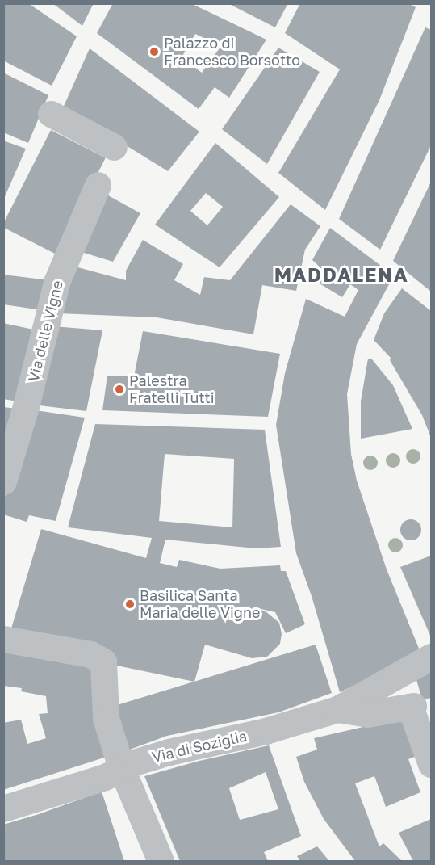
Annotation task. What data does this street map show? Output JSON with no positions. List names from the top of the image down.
{
  "streets": {
    "street": ["Via delle Vigne", "Via di Soziglia"]
  },
  "districts": ["MADDALENA"],
  "places": ["Palazzo di Francesco Borsotto", "Palestra Fratelli Tutti", "Basilica Santa Maria delle Vigne"]
}
